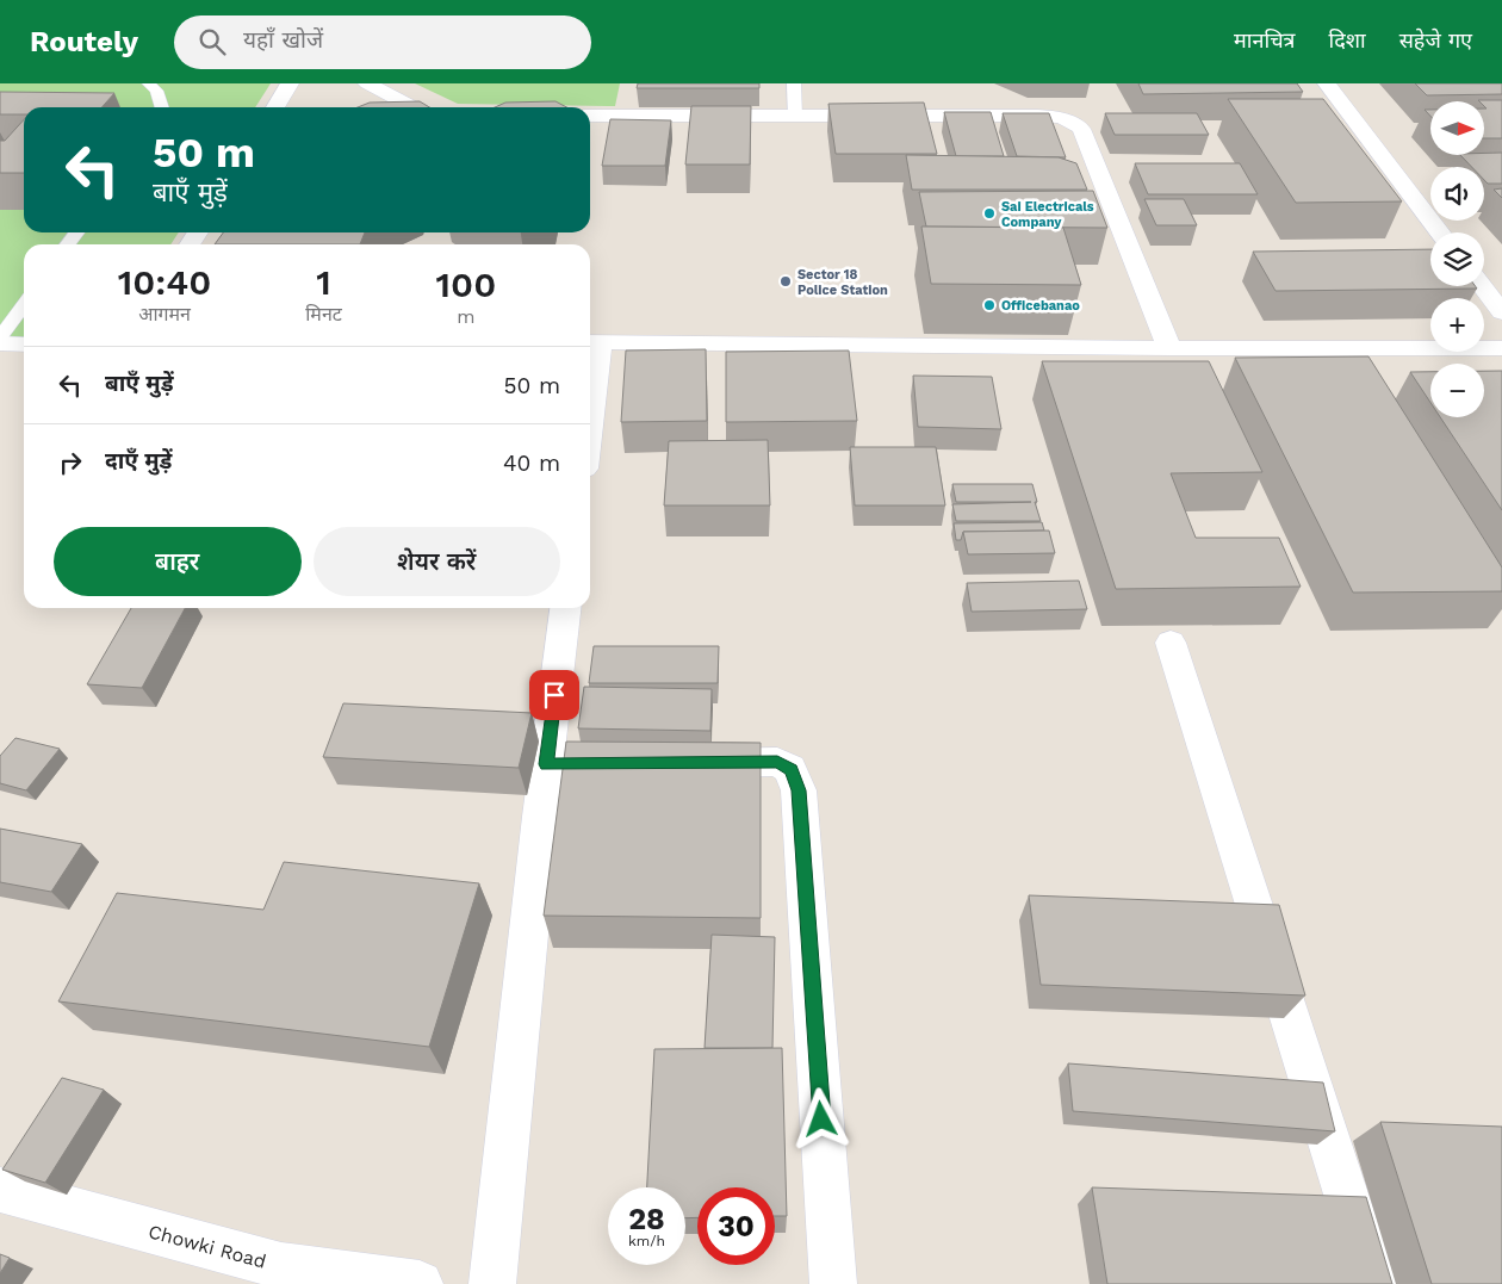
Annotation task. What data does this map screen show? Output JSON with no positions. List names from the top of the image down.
{
  "streets": {
    "street": ["Chowki Road"]
  },
  "places": ["Sai Electricals Company", "Sector 18 Police Station", "Officebanao"],
  "north": "right",
  "page": {
    "header": "Routely",
    "search": "यहाँ खोजें",
    "nav": ["मानचित्र", "दिशा", "सहेजे गए"],
    "map_buttons": ["+", "−"],
    "turn": ["50 m", "बाएँ मुड़ें"],
    "eta": [
      "10:40",
      "आगमन",
      "1",
      "मिनट",
      "100",
      "m"
    ],
    "list": [
      {
        "name": "बाएँ मुड़ें",
        "value": "50 m"
      },
      {
        "name": "दाएँ मुड़ें",
        "value": "40 m"
      }
    ],
    "buttons": ["बाहर", "शेयर करें"],
    "speed": "28 km/h",
    "limit": "30"
  }
}
